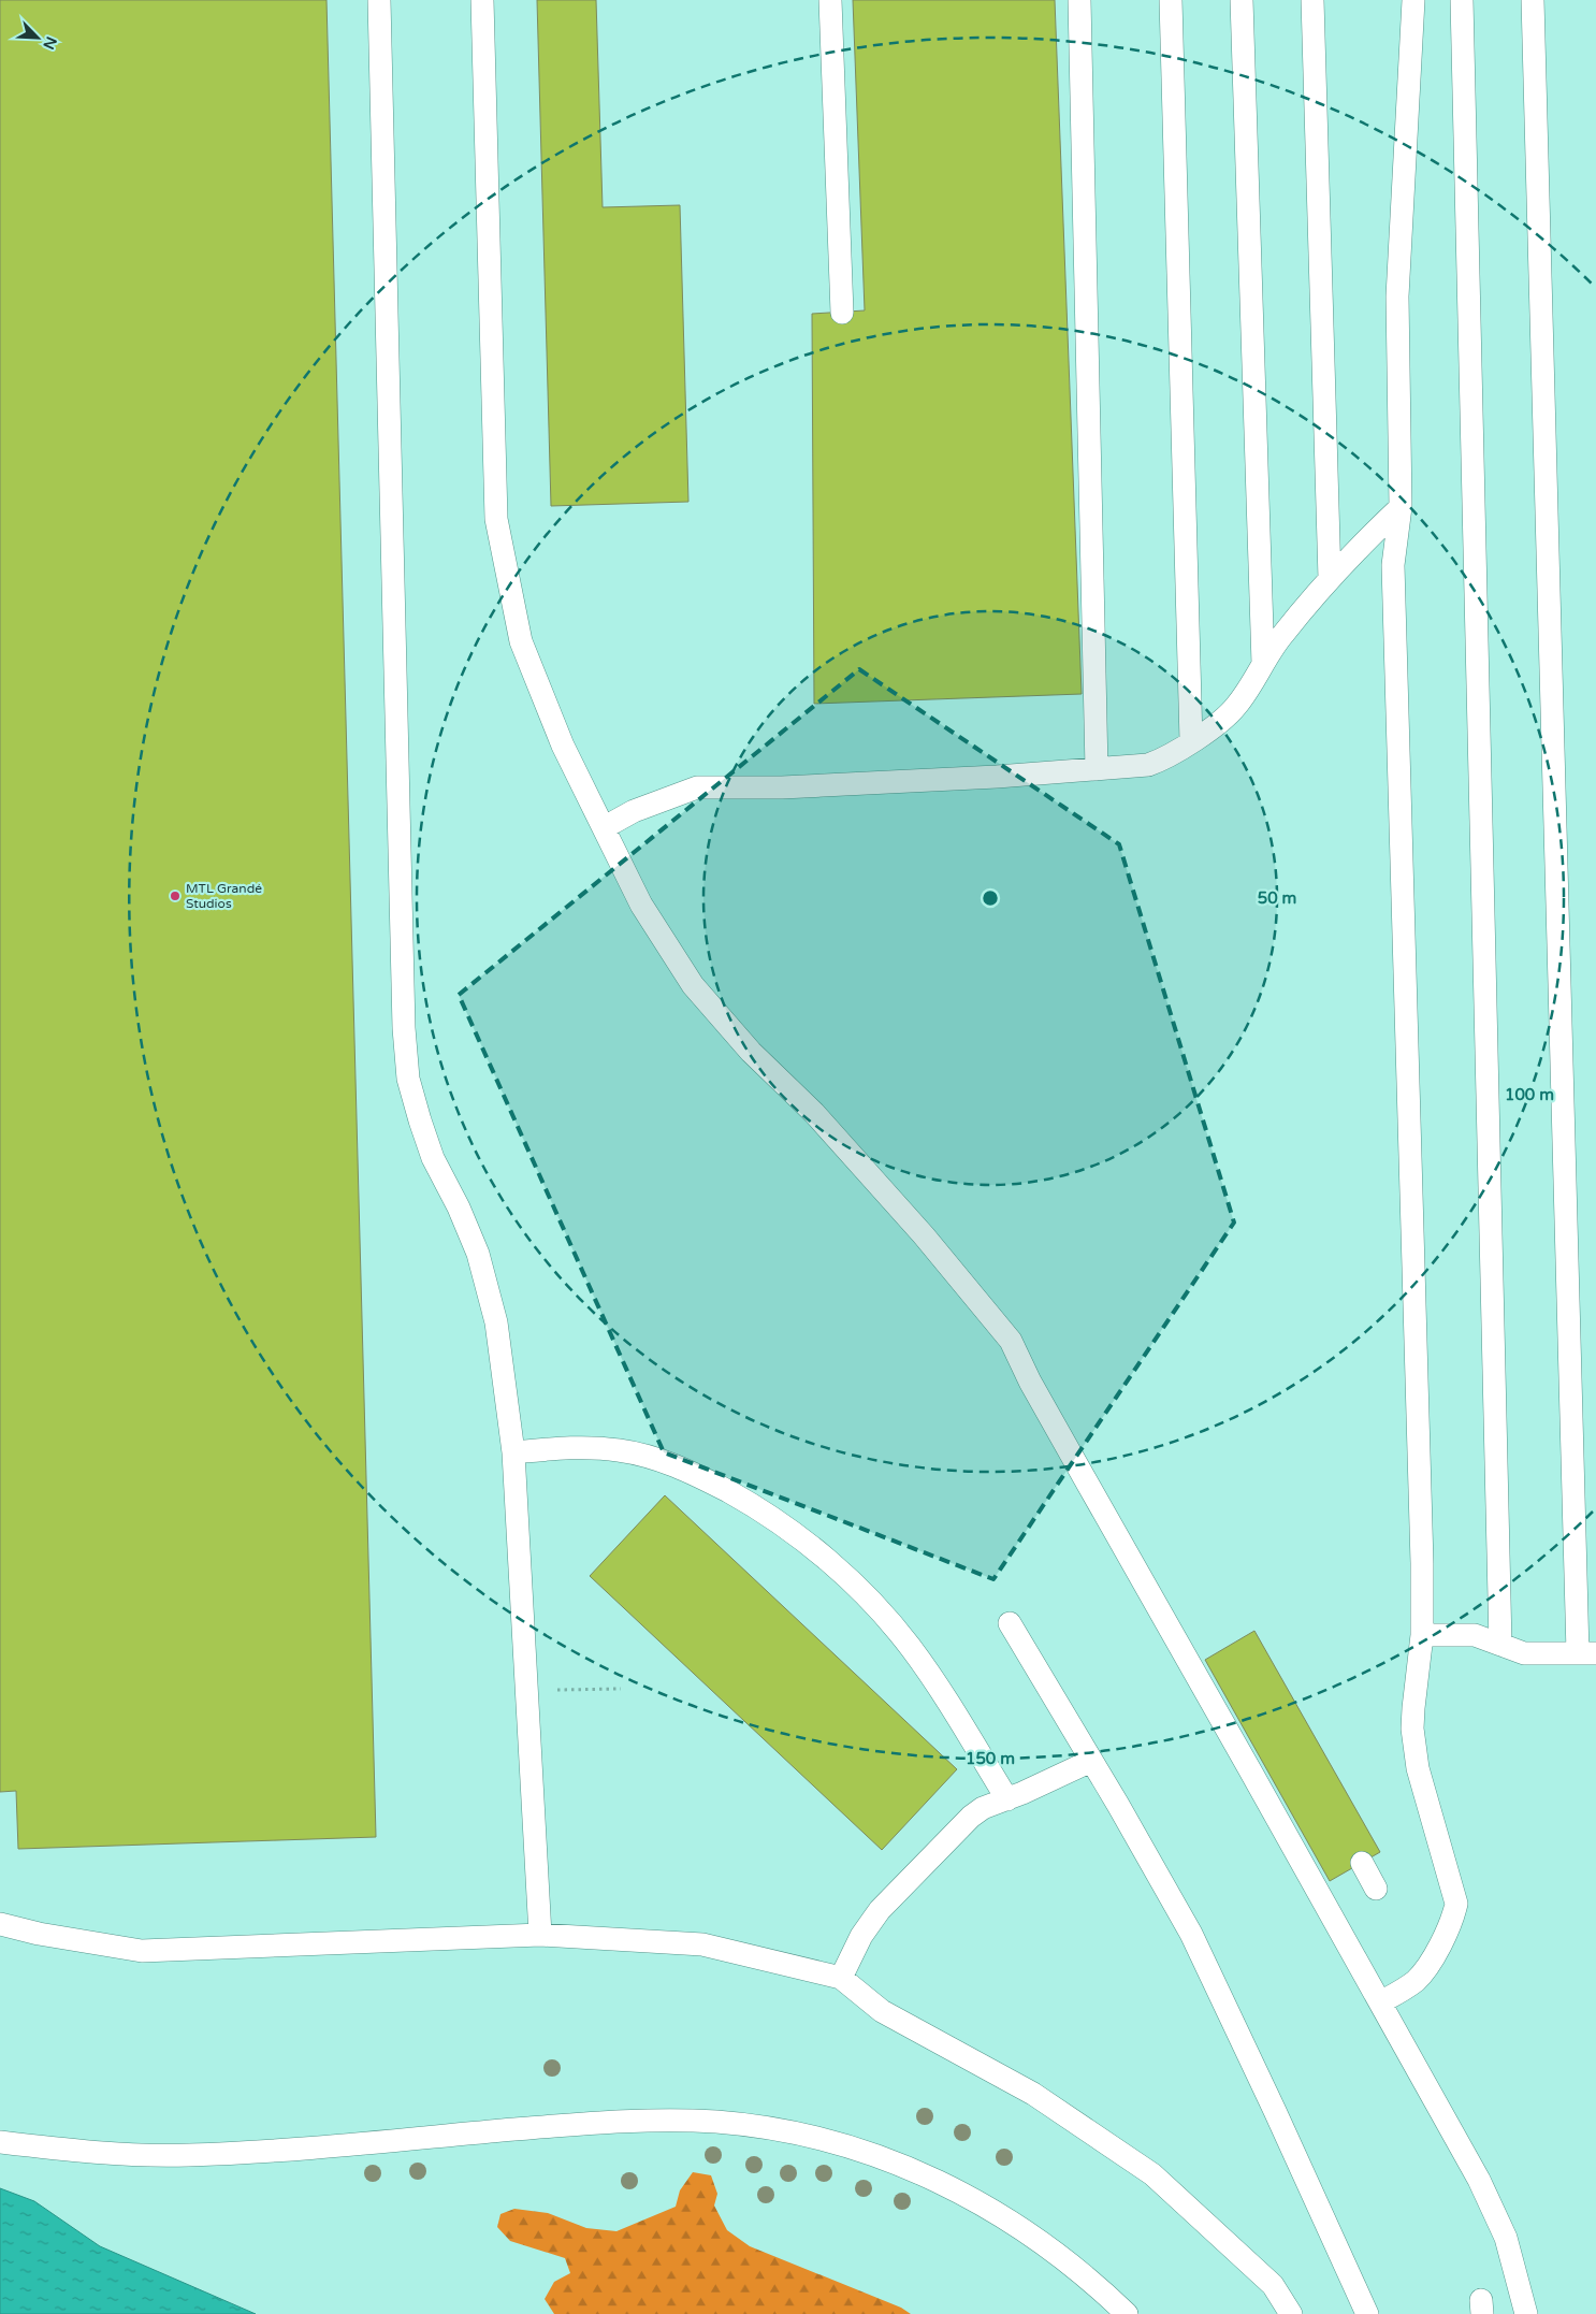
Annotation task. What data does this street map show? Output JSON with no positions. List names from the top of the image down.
{
  "places": ["MTL Grandé Studios"],
  "north": "bottom right",
  "rings": ["50 m", "100 m", "150 m"]
}
